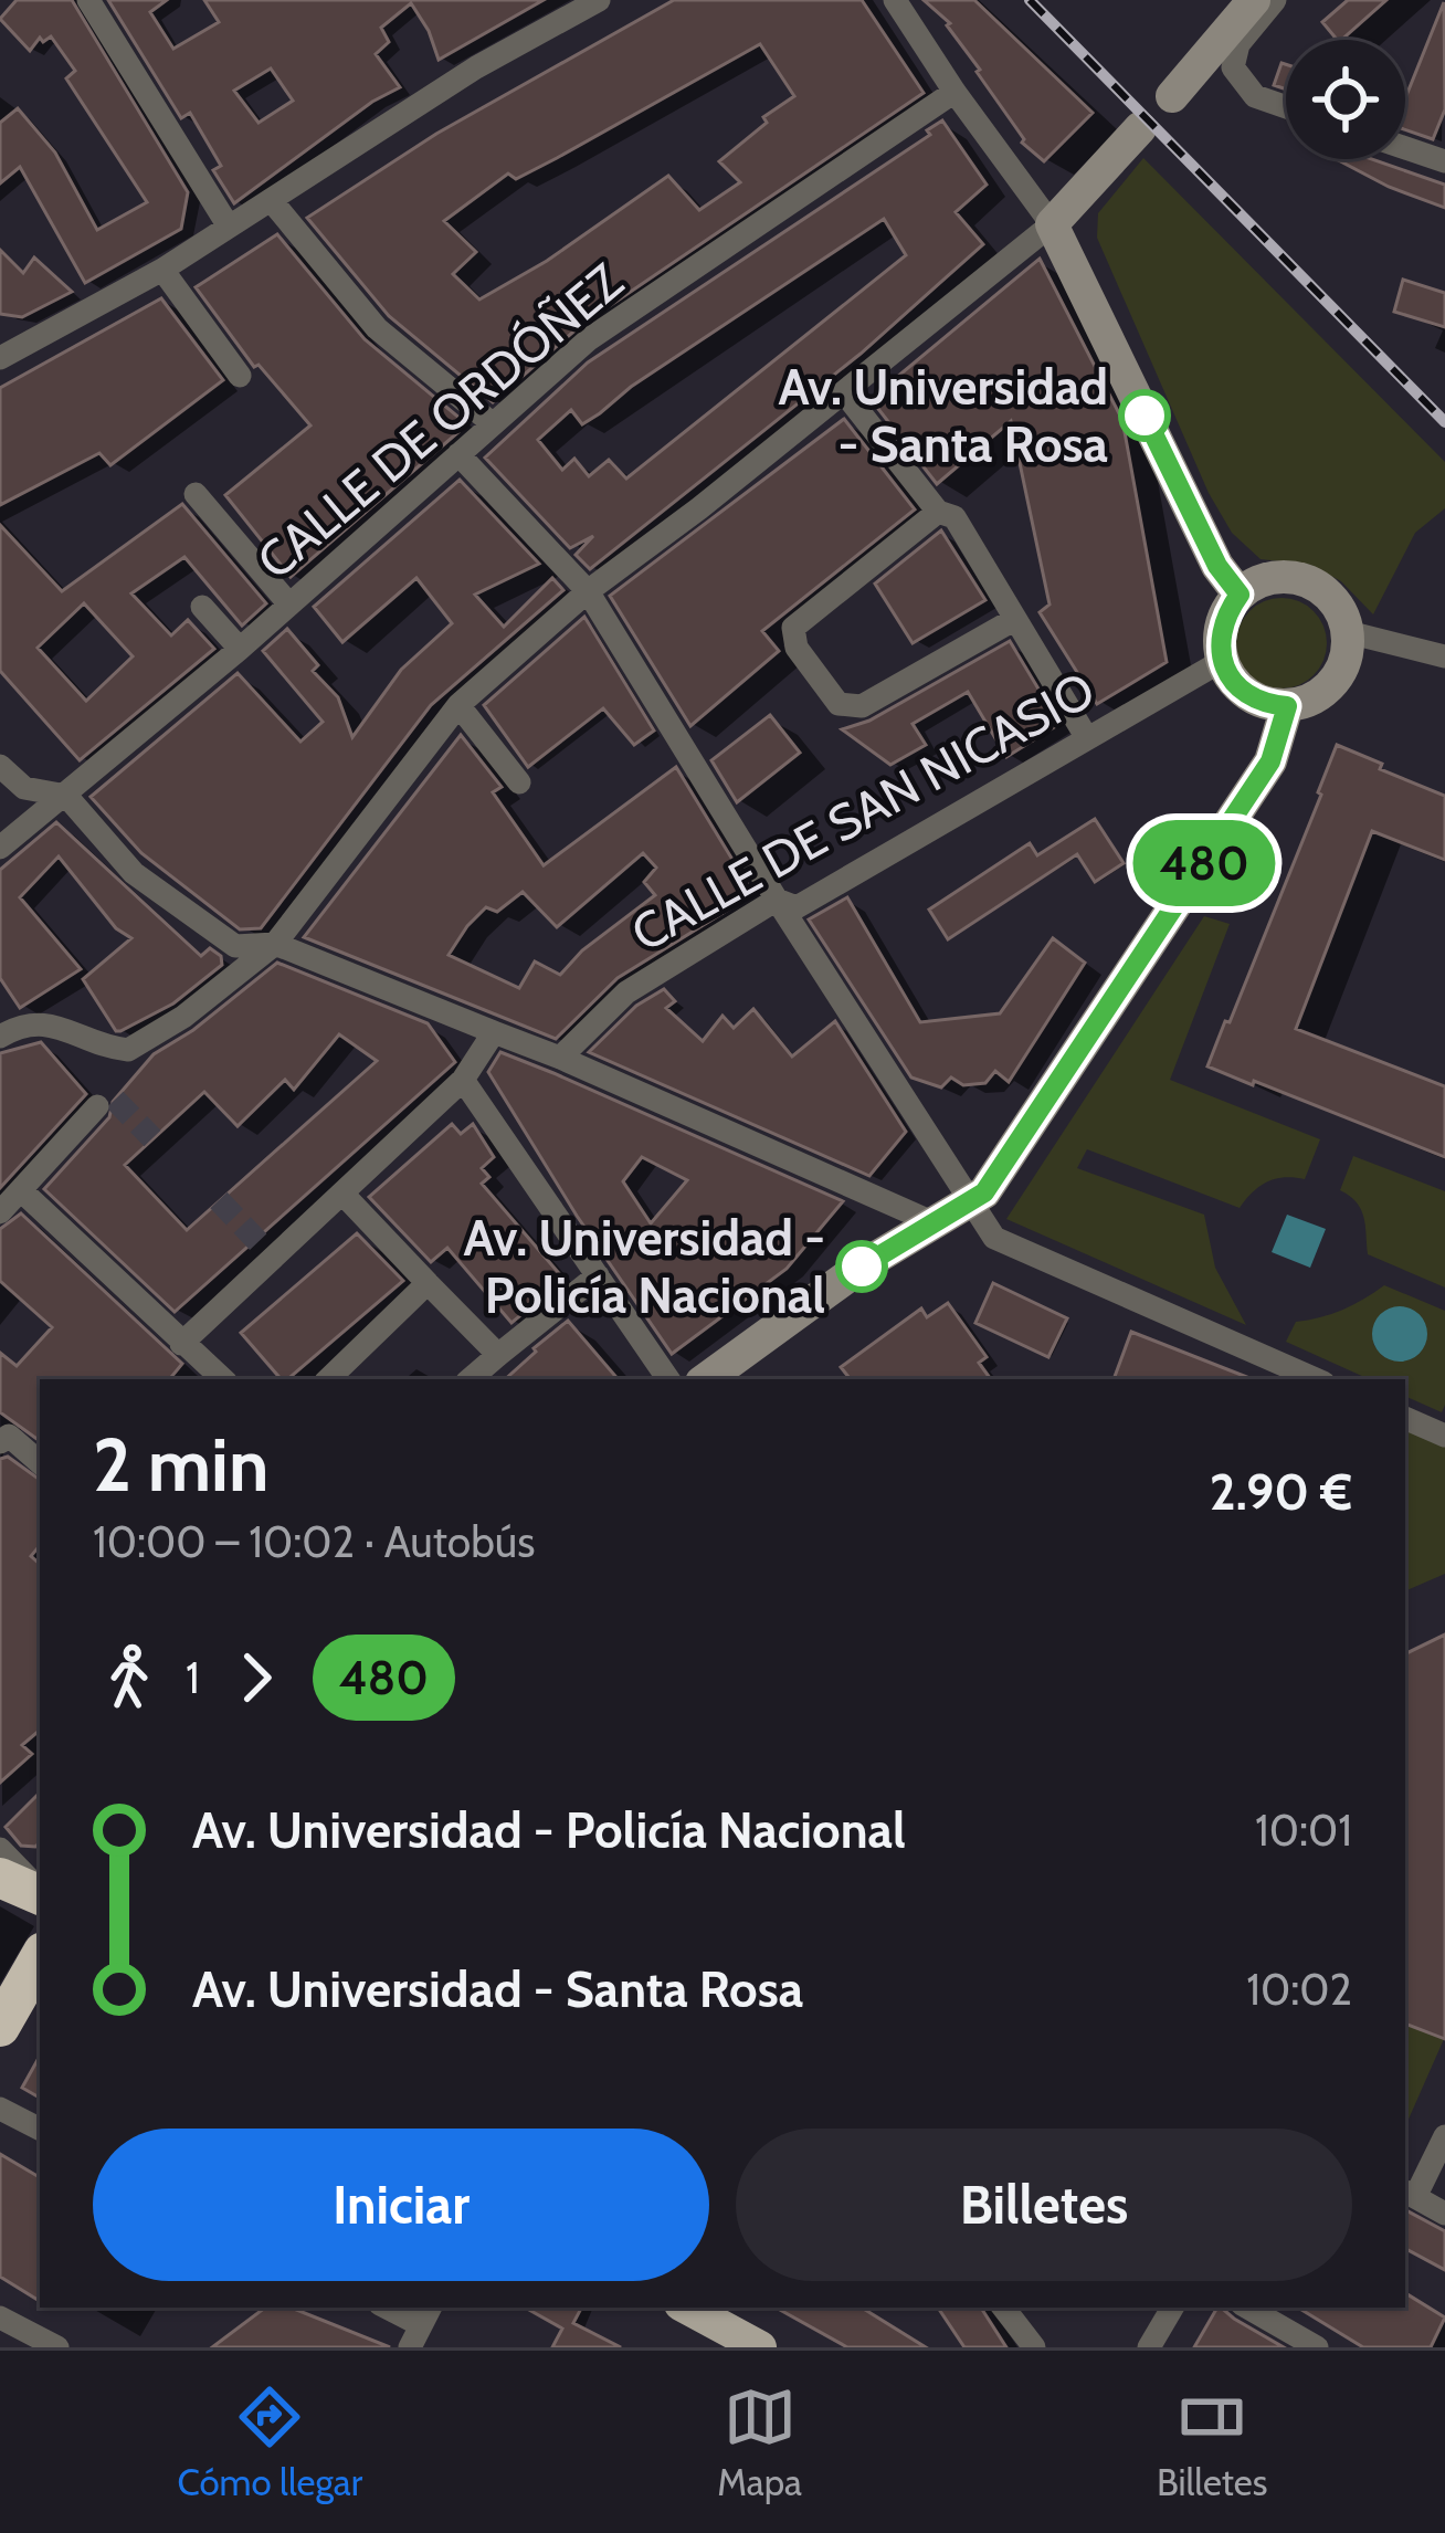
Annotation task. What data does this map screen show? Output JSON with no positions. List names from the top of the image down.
{
  "streets": {
    "street": ["CALLE DE ORDÓÑEZ", "CALLE DE SAN NICASIO"]
  },
  "places": ["Av. Universidad - Santa Rosa", "Av. Universidad - Policía Nacional"],
  "lines": ["bus line 480"],
  "page": {
    "on_map": "480",
    "heading": ["2 min", "10:00 – 10:02 · Autobús", "2.90 €"],
    "legs": ["1", "480"],
    "list": [
      {
        "name": "Av. Universidad - Policía Nacional",
        "value": "10:01"
      },
      {
        "name": "Av. Universidad - Santa Rosa",
        "value": "10:02"
      }
    ],
    "buttons": ["Iniciar", "Billetes"],
    "tabs": ["Cómo llegar", "Mapa", "Billetes"]
  }
}
